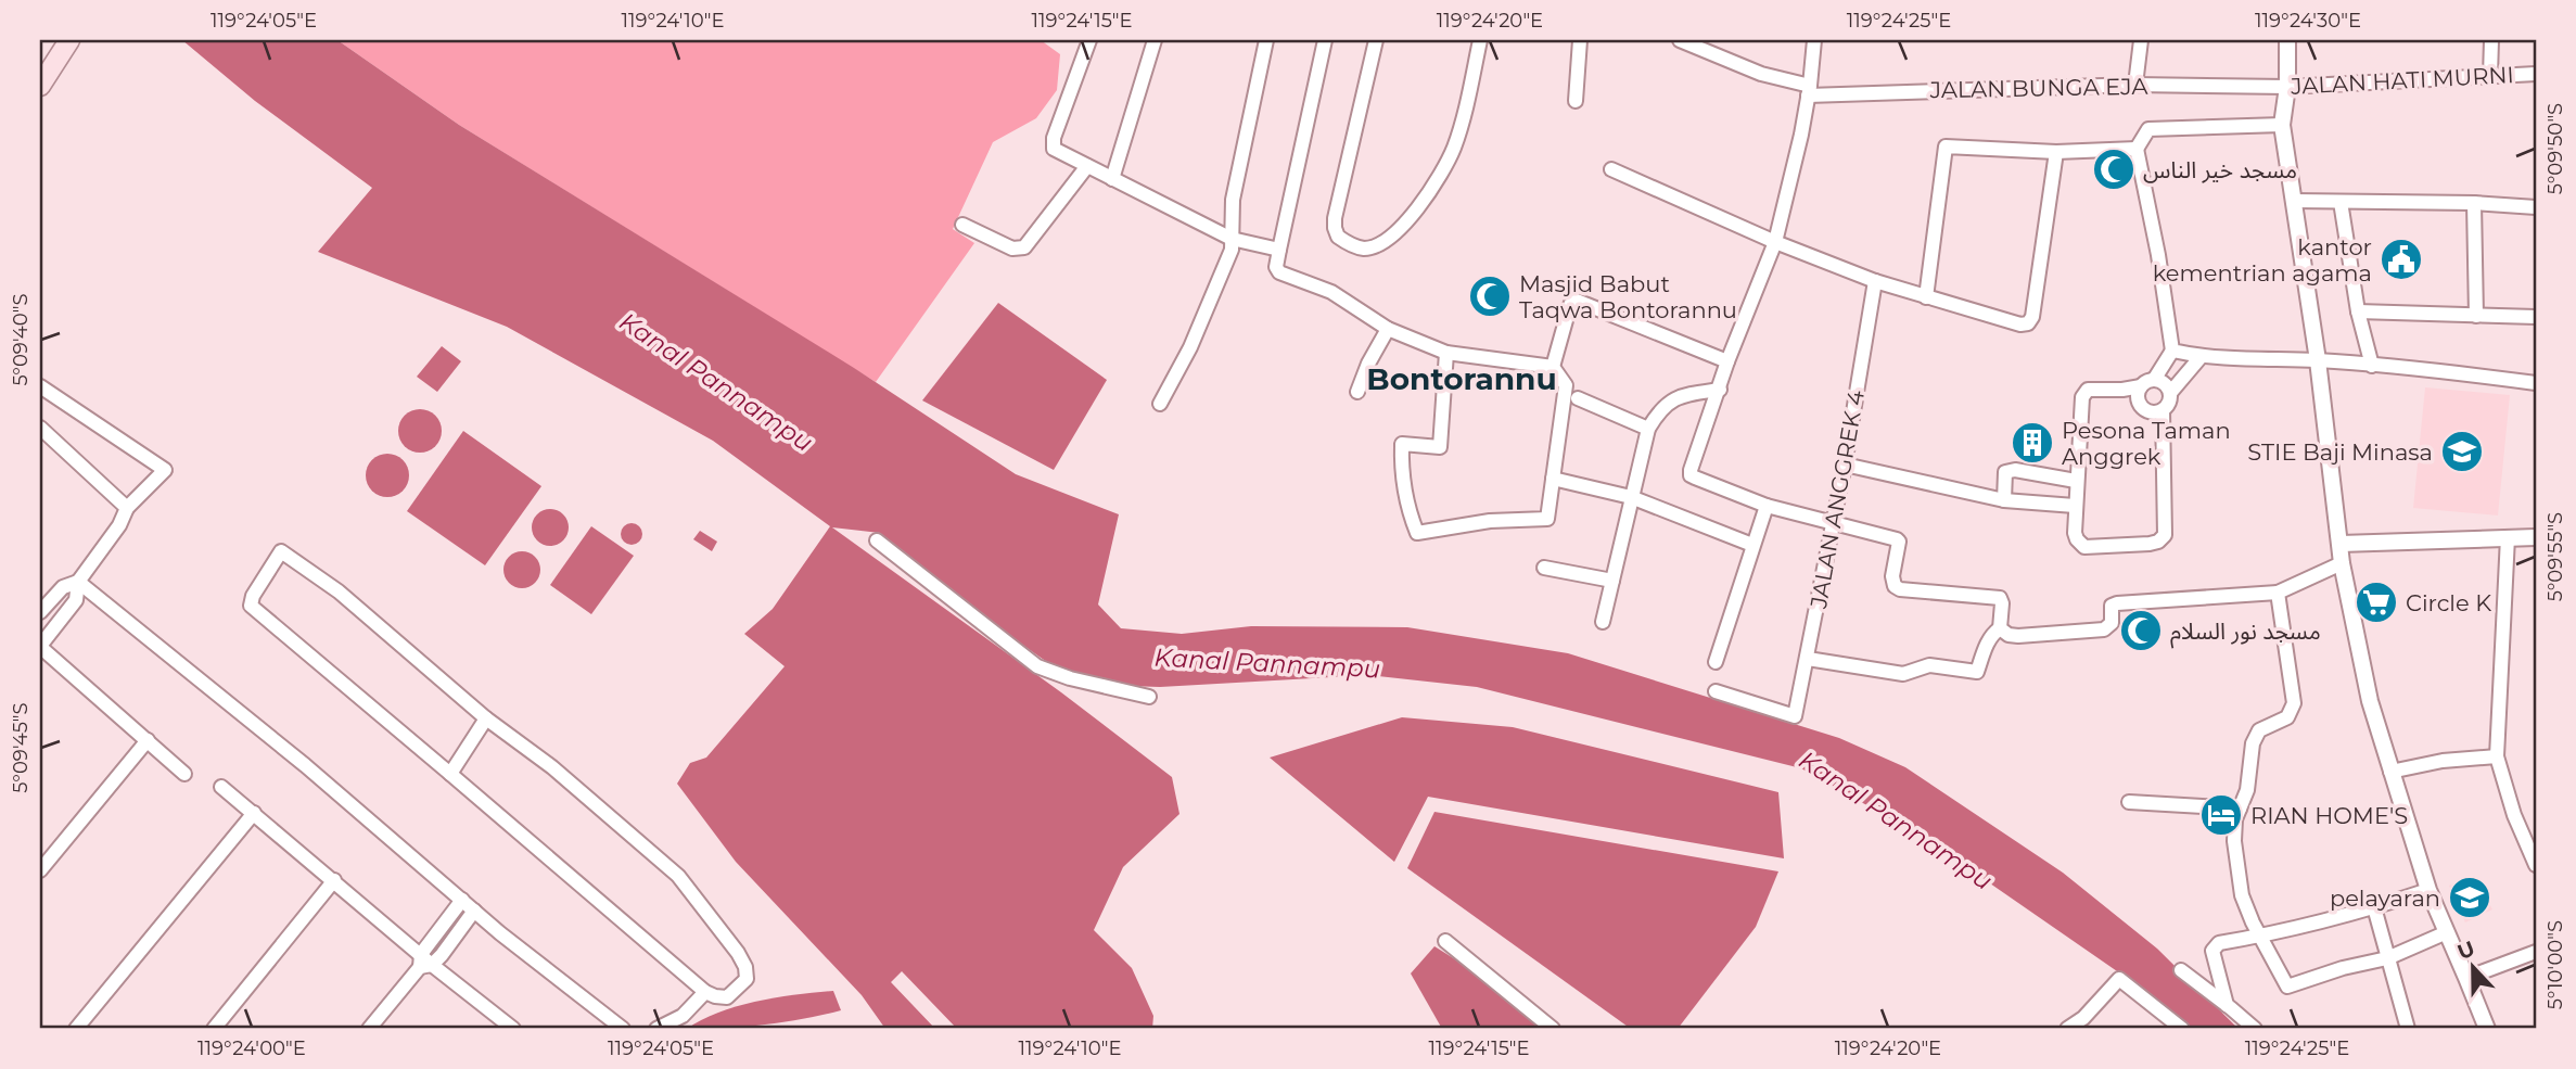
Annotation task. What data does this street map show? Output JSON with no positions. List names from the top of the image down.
{
  "streets": {
    "street": ["JALAN HATI MURNI", "JALAN BUNGA EJA", "JALAN ANGGREK 4"]
  },
  "crossings": [
    ["JALAN HATI MURNI", "JALAN BUNGA EJA"]
  ],
  "districts": ["Bontorannu"],
  "water": ["Kanal Pannampu"],
  "places": {
    "mosque": ["مسجد خير الناس", "Masjid Babut Taqwa Bontorannu", "مسجد نور السلام"],
    "public building": ["kantor kementrian agama"],
    "building": ["Pesona Taman Anggrek"],
    "school or university": ["STIE Baji Minasa", "pelayaran"],
    "supermarket": ["Circle K"],
    "hotel": ["RIAN HOME'S"]
  },
  "north": "top",
  "coordinates": [
    "119°24'05\"E",
    "119°24'10\"E",
    "119°24'15\"E",
    "119°24'20\"E",
    "119°24'25\"E",
    "119°24'30\"E",
    "5°09'50\"S",
    "5°09'40\"S",
    "5°09'55\"S",
    "5°09'45\"S",
    "5°10'00\"S",
    "119°24'00\"E"
  ]
}
